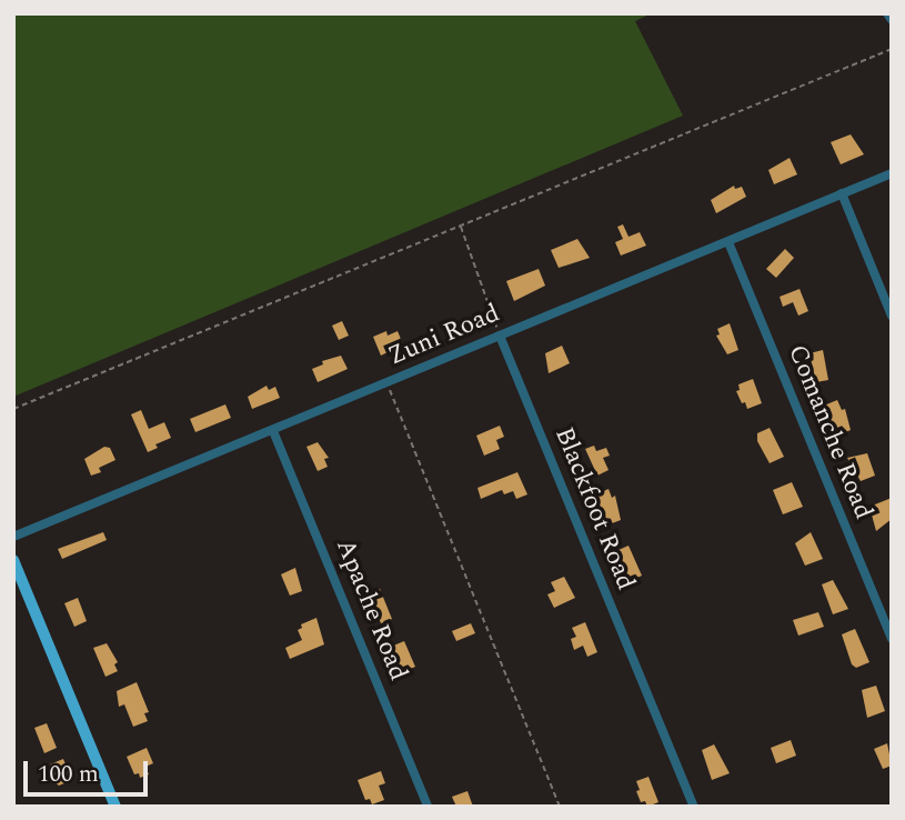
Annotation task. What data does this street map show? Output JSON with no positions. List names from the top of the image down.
{
  "streets": {
    "street": [
      "Zuni Road",
      "Comanche Road",
      "Blackfoot Road",
      "Apache Road"
    ]
  },
  "crossings": [
    ["Zuni Road", "Comanche Road"],
    ["Zuni Road", "Blackfoot Road"],
    ["Zuni Road", "Apache Road"]
  ],
  "scale_bar": "100 m"
}
